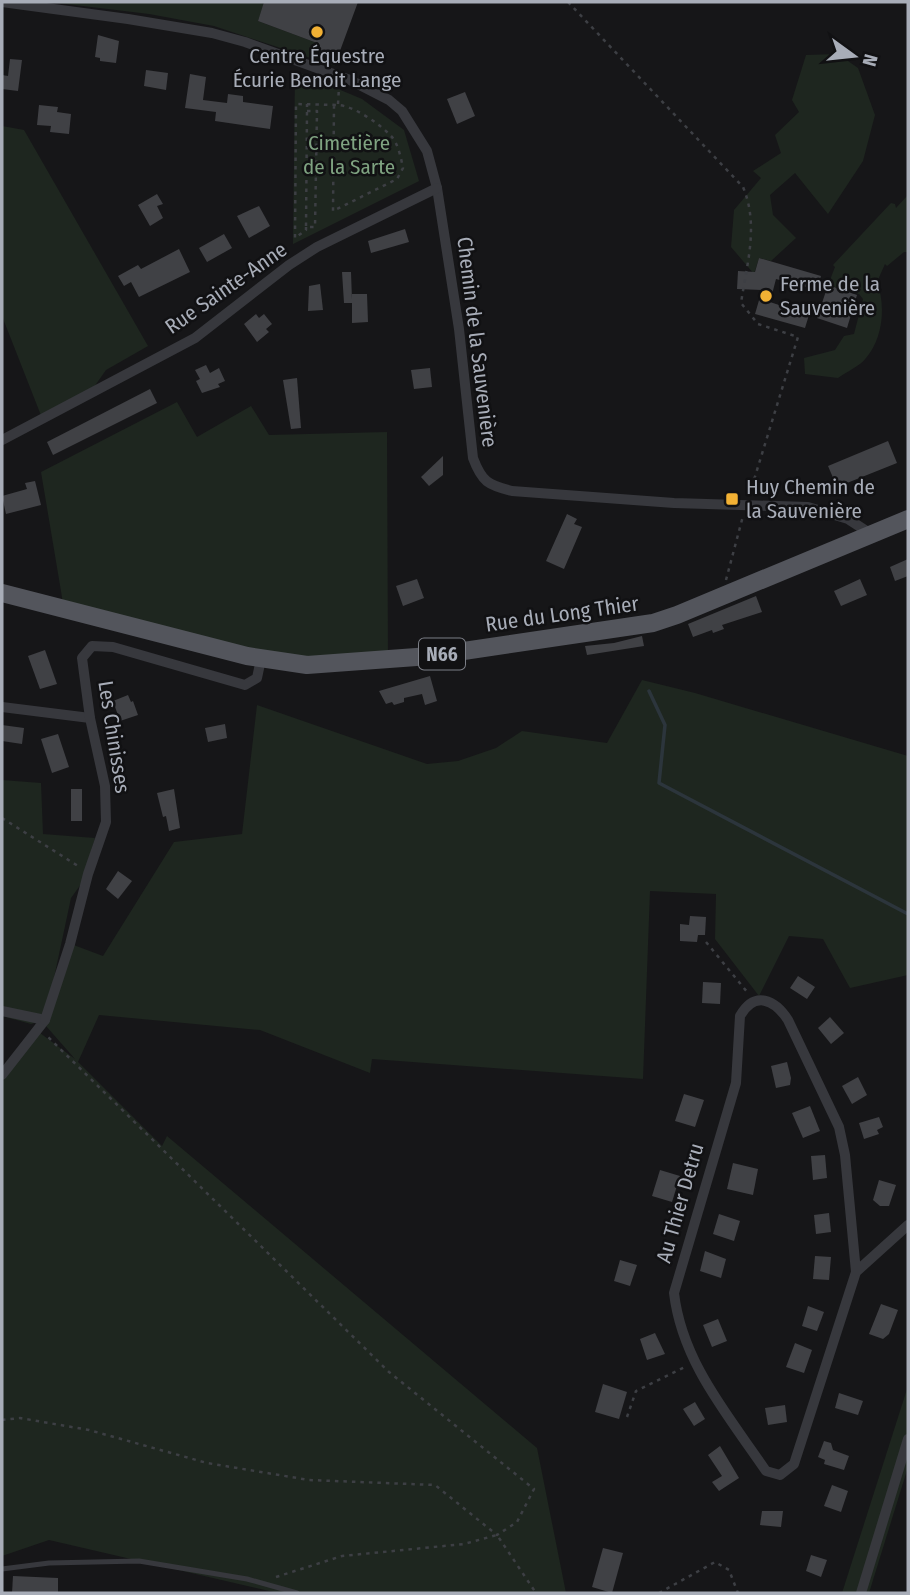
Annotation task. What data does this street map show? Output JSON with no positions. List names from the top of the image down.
{
  "streets": {
    "main road": ["Rue du Long Thier", "N66"],
    "street": [
      "Rue Sainte-Anne",
      "Chemin de la Sauvenière",
      "Les Chinisses",
      "Au Thier Detru"
    ]
  },
  "crossings": [
    ["Rue Sainte-Anne", "Chemin de la Sauvenière"],
    ["Chemin de la Sauvenière", "Rue du Long Thier"],
    ["Rue du Long Thier", "Les Chinisses"]
  ],
  "parks": ["Cimetière de la Sarte"],
  "places": {
    "other": ["Centre Équestre Écurie Benoit Lange", "Ferme de la Sauvenière"],
    "transit": ["Huy Chemin de la Sauvenière"]
  },
  "north": "right"
}
